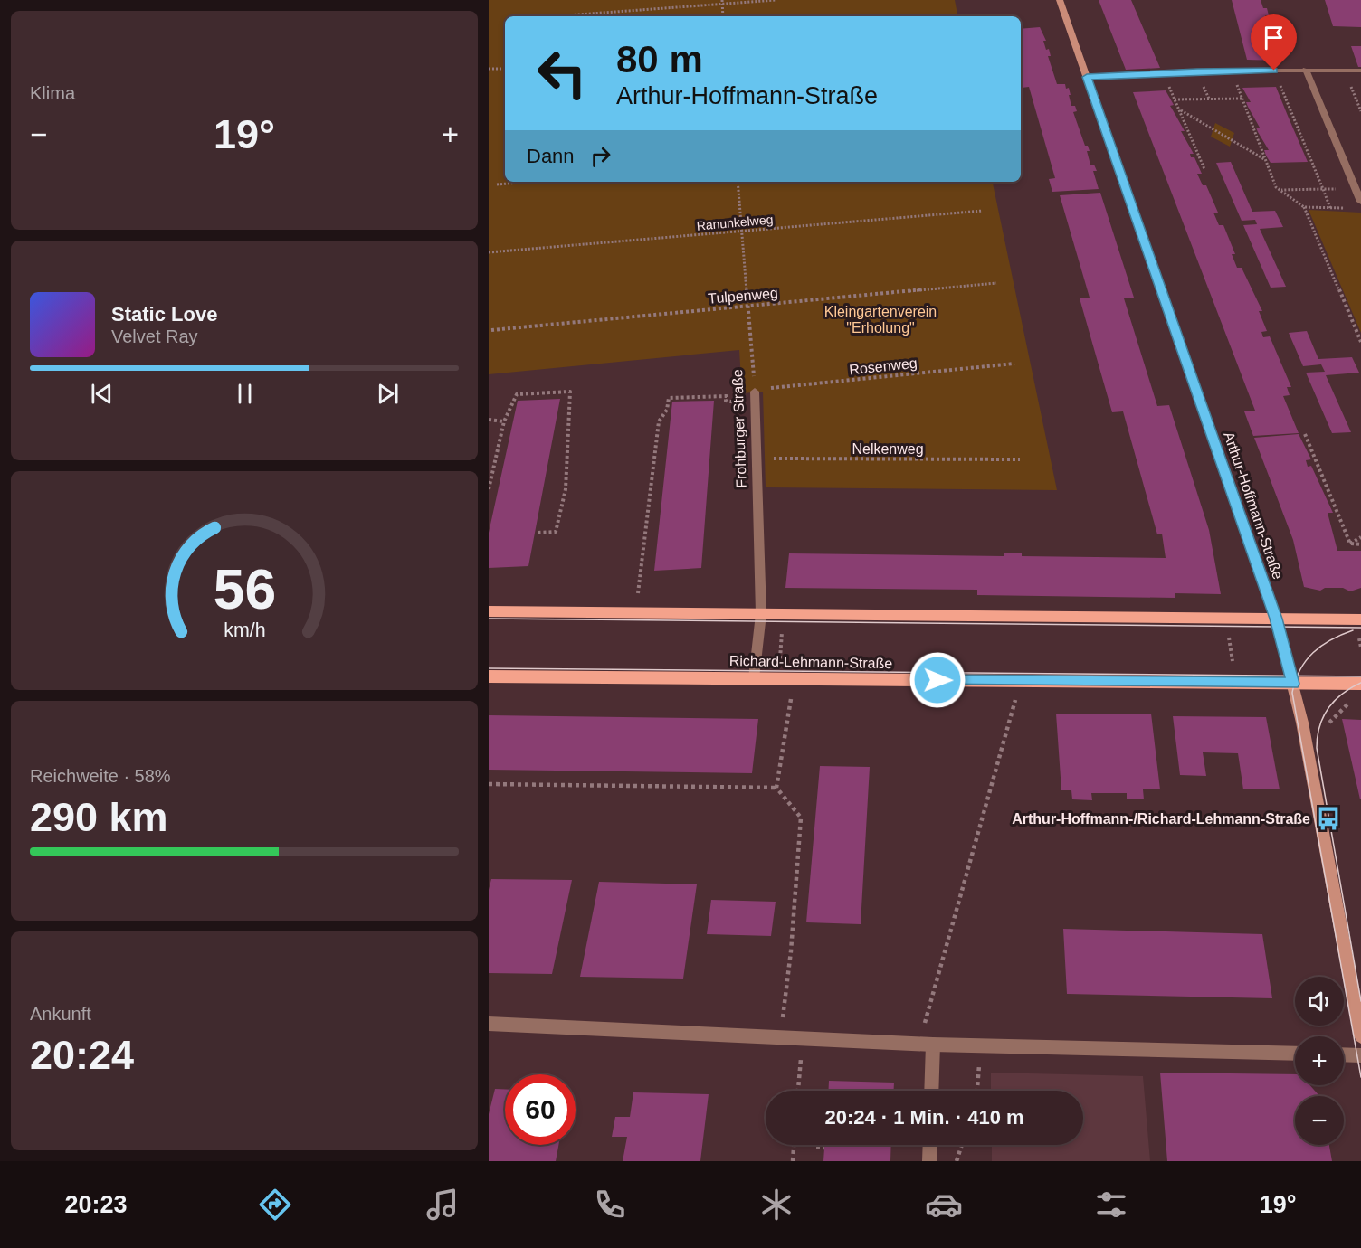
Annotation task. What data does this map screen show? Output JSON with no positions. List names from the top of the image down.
{
  "streets": {
    "main road": ["Richard-Lehmann-Straße"],
    "street": ["Frohburger Straße", "Arthur-Hoffmann-Straße"],
    "path": [
      "Ranunkelweg",
      "Tulpenweg",
      "Rosenweg",
      "Nelkenweg"
    ]
  },
  "crossings": [
    ["Ranunkelweg", "Frohburger Straße"],
    ["Tulpenweg", "Frohburger Straße"],
    ["Rosenweg", "Frohburger Straße"],
    ["Frohburger Straße", "Nelkenweg"],
    ["Frohburger Straße", "Richard-Lehmann-Straße"],
    ["Arthur-Hoffmann-Straße", "Richard-Lehmann-Straße"]
  ],
  "parks": ["Kleingartenverein \"Erholung\""],
  "places": {
    "bus stop": ["Arthur-Hoffmann-/Richard-Lehmann-Straße"]
  },
  "page": {
    "tile": [
      "Klima",
      ["Reichweite · 58%", "290 km"],
      ["Ankunft", "20:24"]
    ],
    "turn": ["80 m", "Arthur-Hoffmann-Straße"],
    "heat": ["−", "19°", "+"],
    "then": "Dann",
    "song": ["Static Love", "Velvet Ray"],
    "map_buttons": ["+", "−"],
    "limit": "60",
    "trip": "20:24 · 1 Min. · 410 m",
    "tabs": ["20:23", "19°"],
    "gauge": ["56", "km/h"]
  }
}
